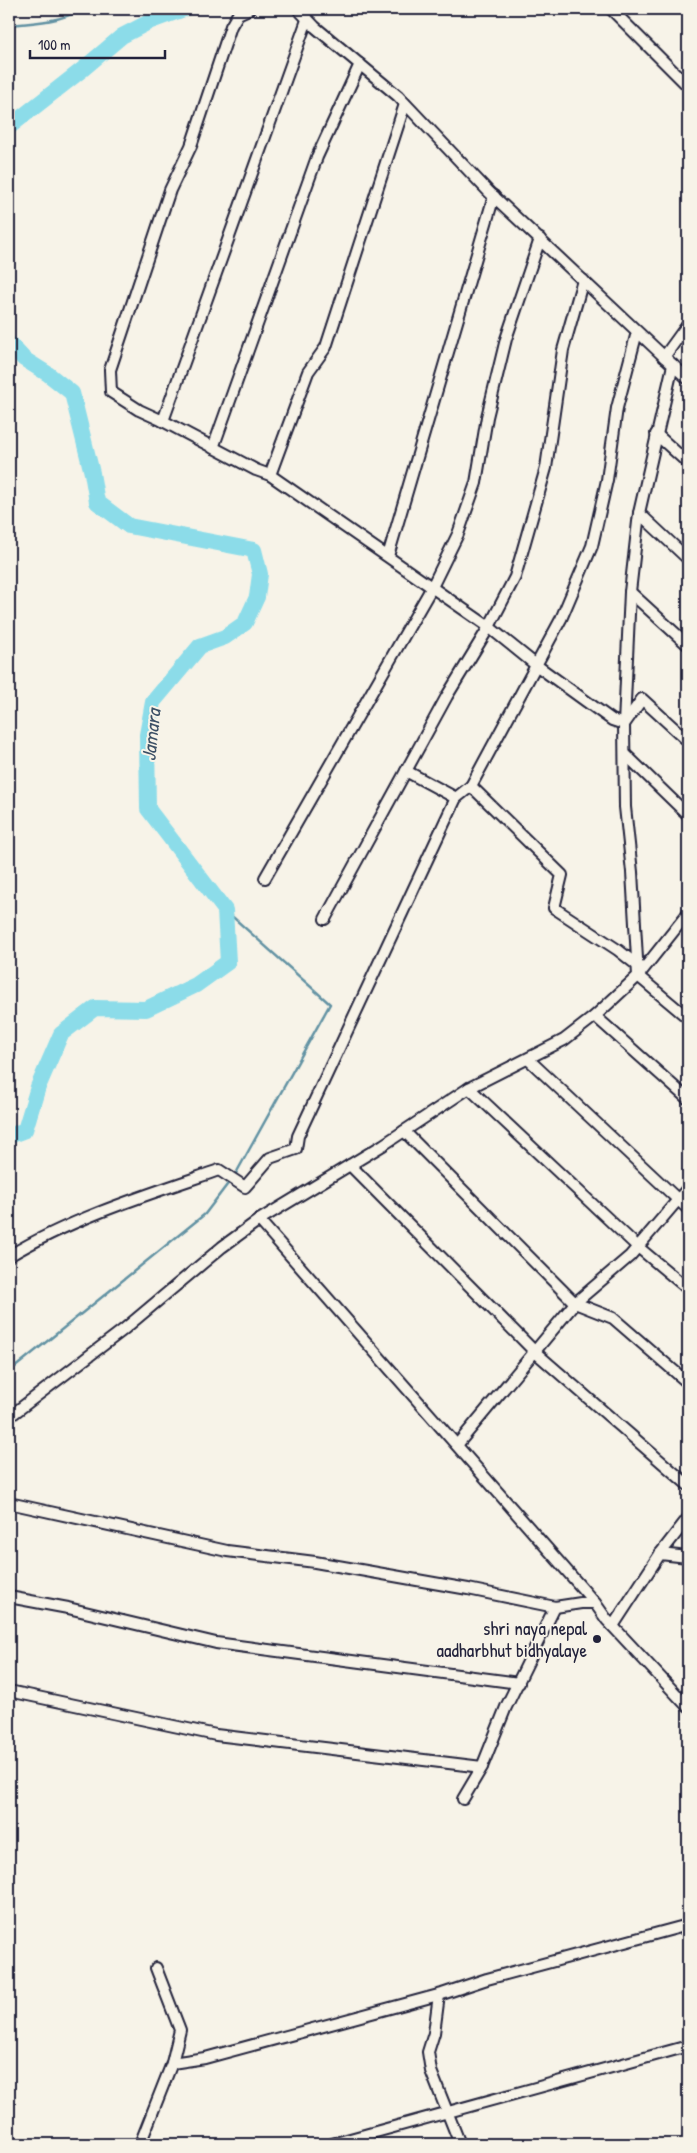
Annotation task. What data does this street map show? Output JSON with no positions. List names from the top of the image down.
{
  "water": ["Jamara"],
  "places": ["shri naya nepal aadharbhut bidhyalaye"],
  "scale_bar": "100 m"
}
